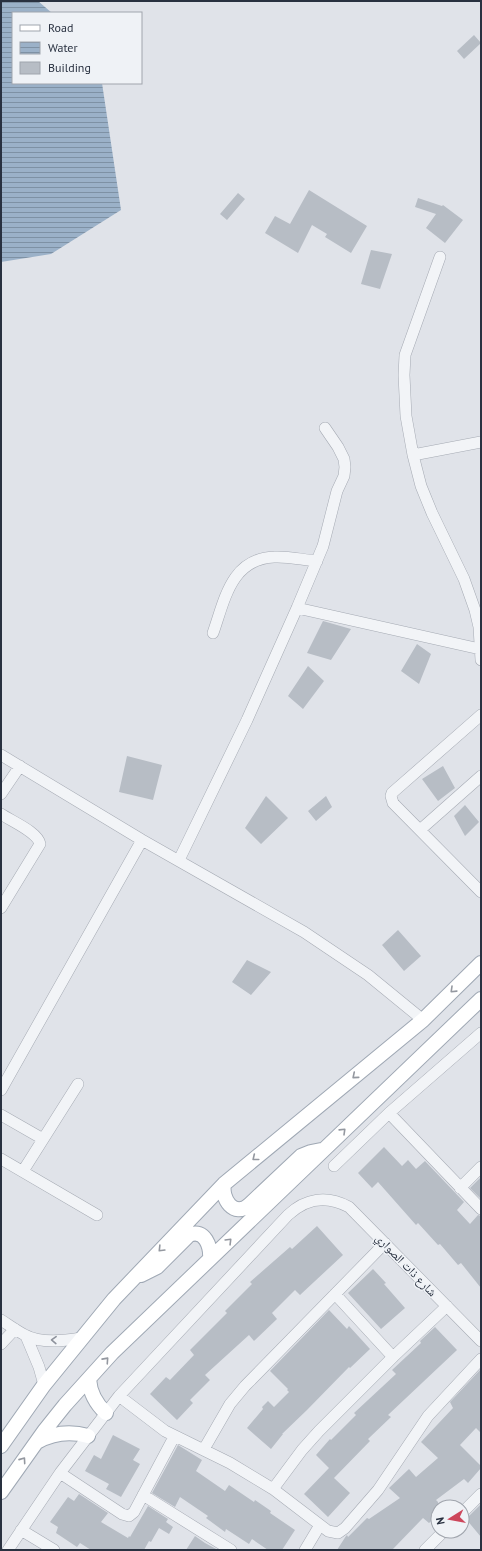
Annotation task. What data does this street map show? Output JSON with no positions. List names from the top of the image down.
{
  "streets": {
    "street": ["شارع ذات الصواري"]
  },
  "legend": ["Road", "Water", "Building"],
  "north": "left"
}
